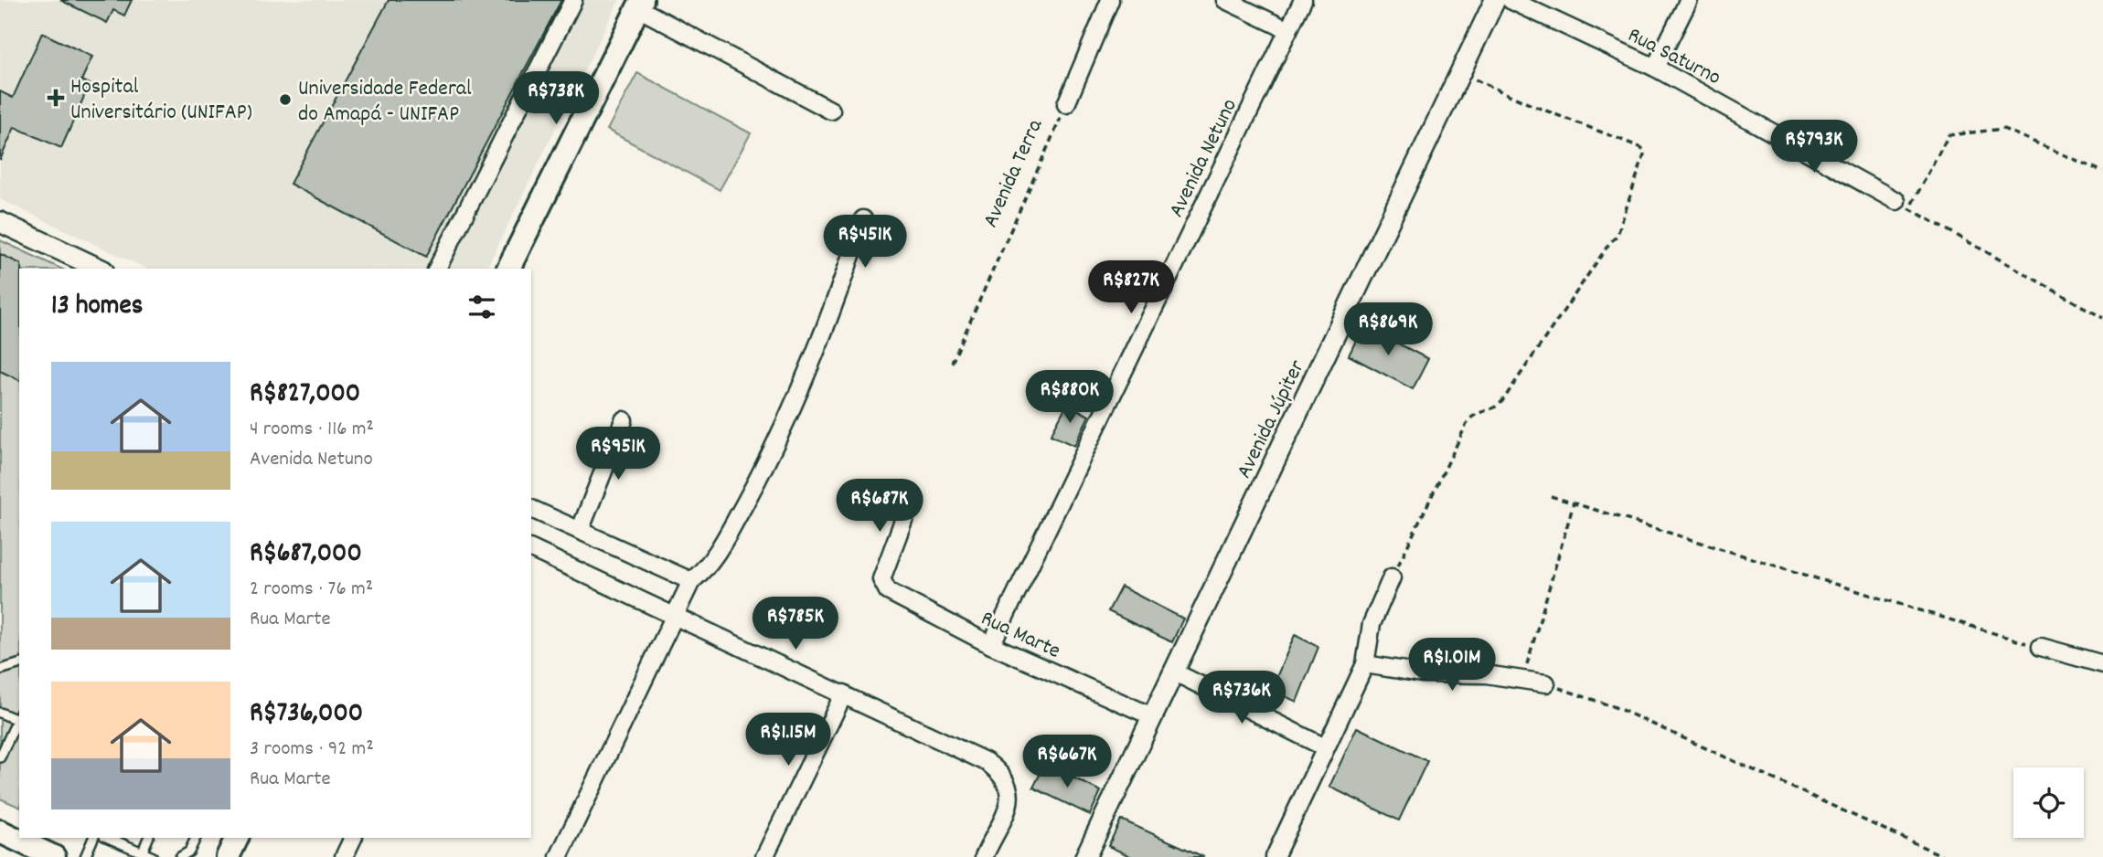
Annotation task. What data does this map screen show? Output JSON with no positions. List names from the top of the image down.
{
  "streets": {
    "street": [
      "Rua Saturno",
      "Avenida Netuno",
      "Avenida Terra",
      "Avenida Júpiter",
      "Rua Marte"
    ]
  },
  "crossings": [
    ["Avenida Netuno", "Rua Marte"],
    ["Avenida Júpiter", "Rua Marte"]
  ],
  "places": {
    "health": ["Hospital Universitário (UNIFAP)"],
    "other": ["Universidade Federal do Amapá - UNIFAP"]
  },
  "page": {
    "price": [
      "R$738K",
      "R$793K",
      "R$451K",
      "R$827K",
      "R$869K",
      "R$880K",
      "R$951K",
      "R$687K",
      "R$785K",
      "R$1.01M",
      "R$736K",
      "R$1.15M",
      "R$667K"
    ],
    "heading": "13 homes",
    "list": [
      {
        "name": "R$827,000",
        "note": "4 rooms · 116 m² · Avenida Netuno"
      },
      {
        "name": "R$687,000",
        "note": "2 rooms · 76 m² · Rua Marte"
      },
      {
        "name": "R$736,000",
        "note": "3 rooms · 92 m² · Rua Marte"
      }
    ]
  }
}
